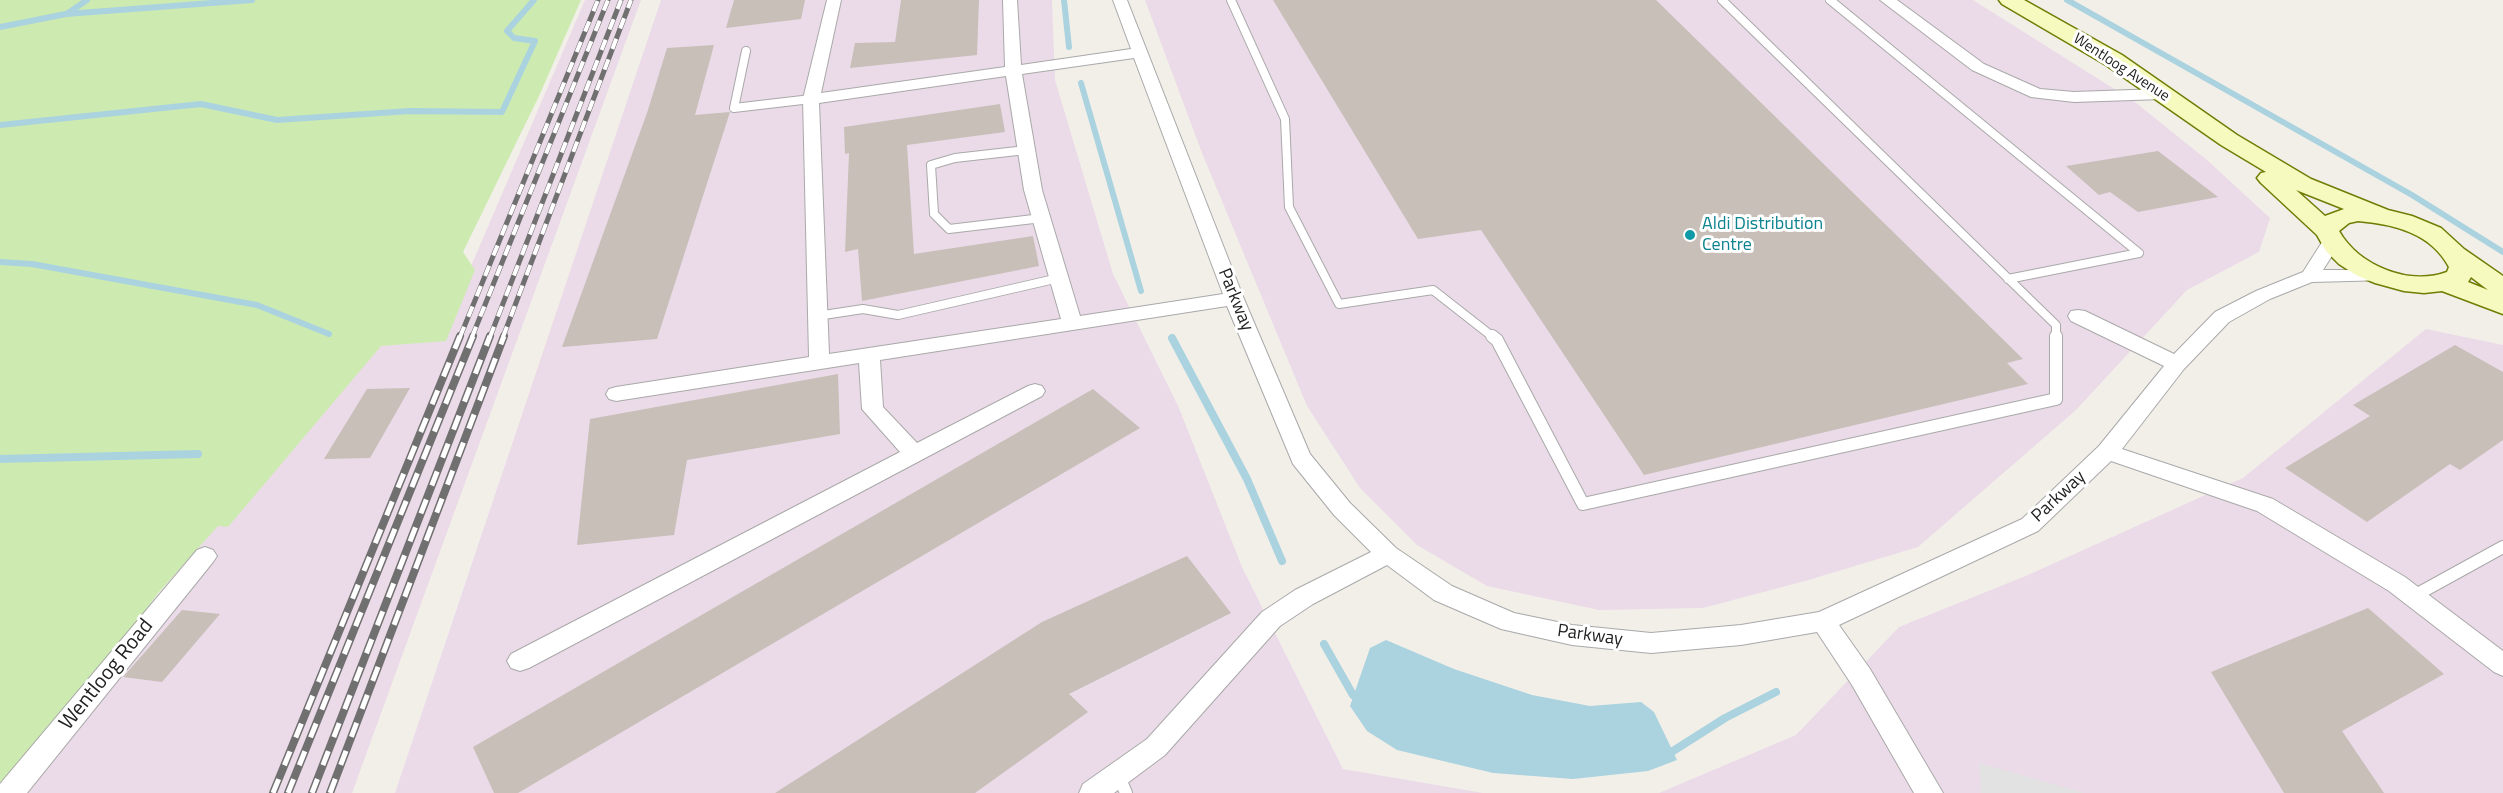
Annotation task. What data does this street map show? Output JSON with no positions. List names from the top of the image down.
{
  "streets": {
    "main road": ["Wentloog Avenue"],
    "street": ["Parkway", "Wentloog Road"]
  },
  "crossings": [
    ["Wentloog Avenue", "Parkway"]
  ],
  "places": ["Aldi Distribution Centre"]
}
